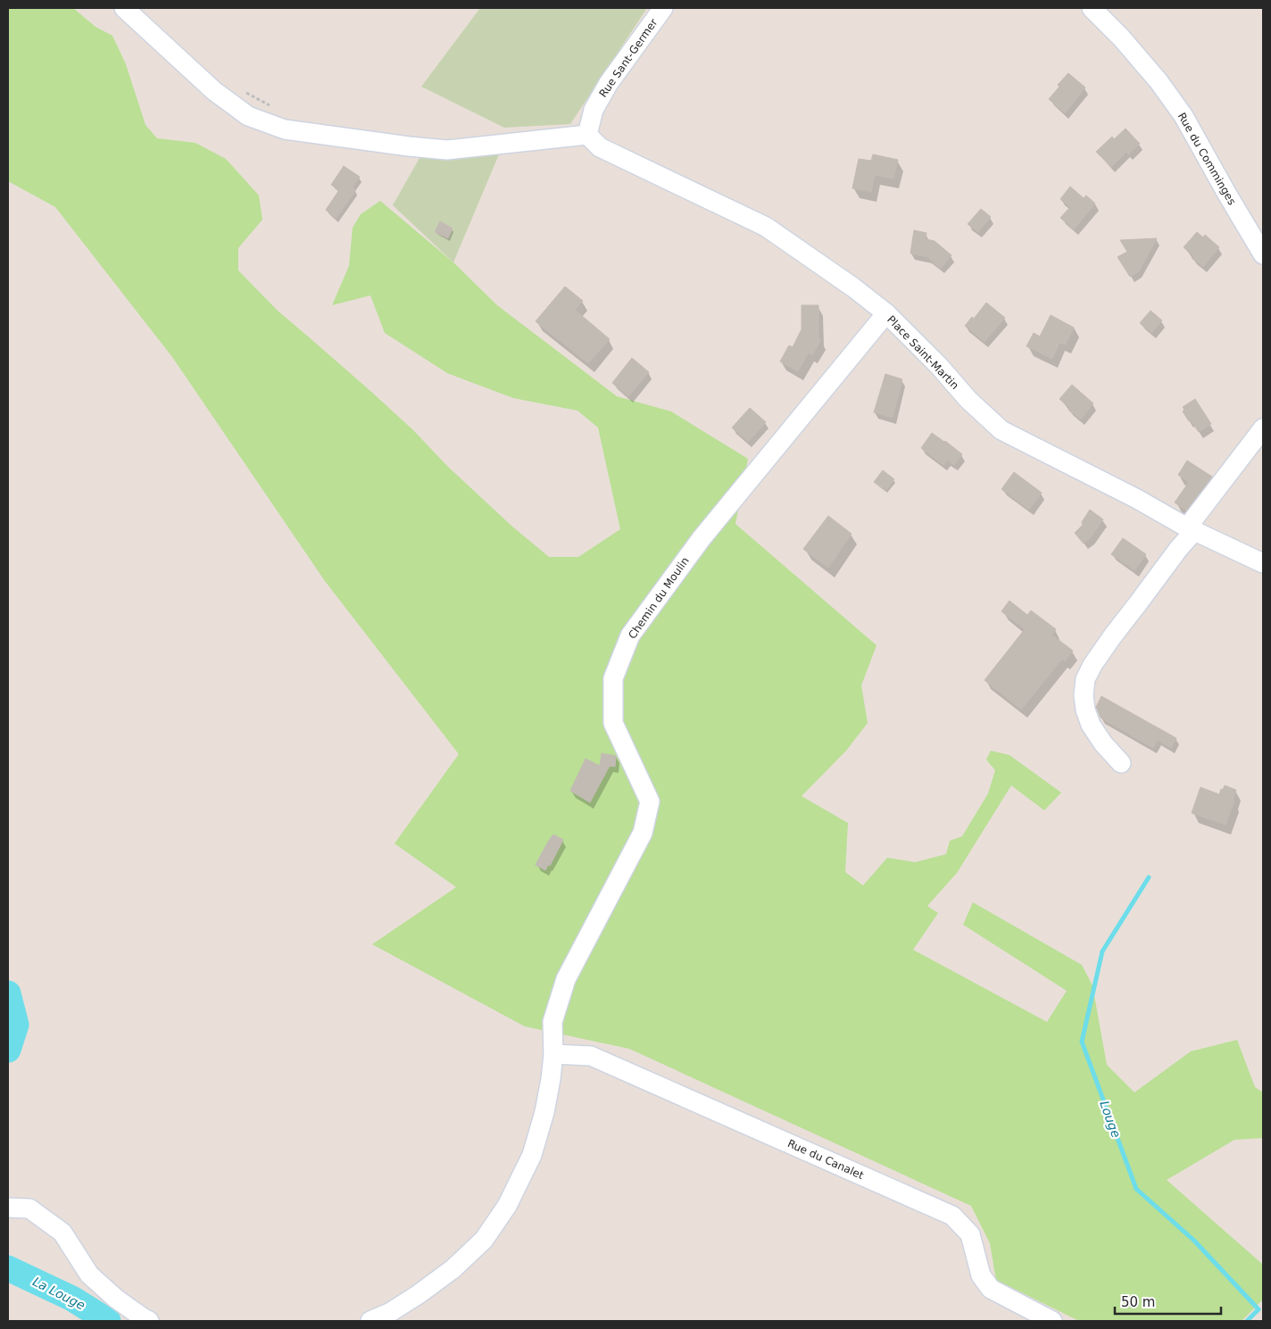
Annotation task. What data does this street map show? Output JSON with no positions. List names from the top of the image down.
{
  "streets": {
    "street": [
      "Rue Sant-Germer",
      "Rue du Comminges",
      "Place Saint-Martin",
      "Chemin du Moulin",
      "Rue du Canalet"
    ]
  },
  "crossings": [
    ["Rue Sant-Germer", "Place Saint-Martin"],
    ["Place Saint-Martin", "Chemin du Moulin"],
    ["Chemin du Moulin", "Rue du Canalet"]
  ],
  "water": ["Louge", "La Louge"],
  "scale_bar": "50 m"
}
